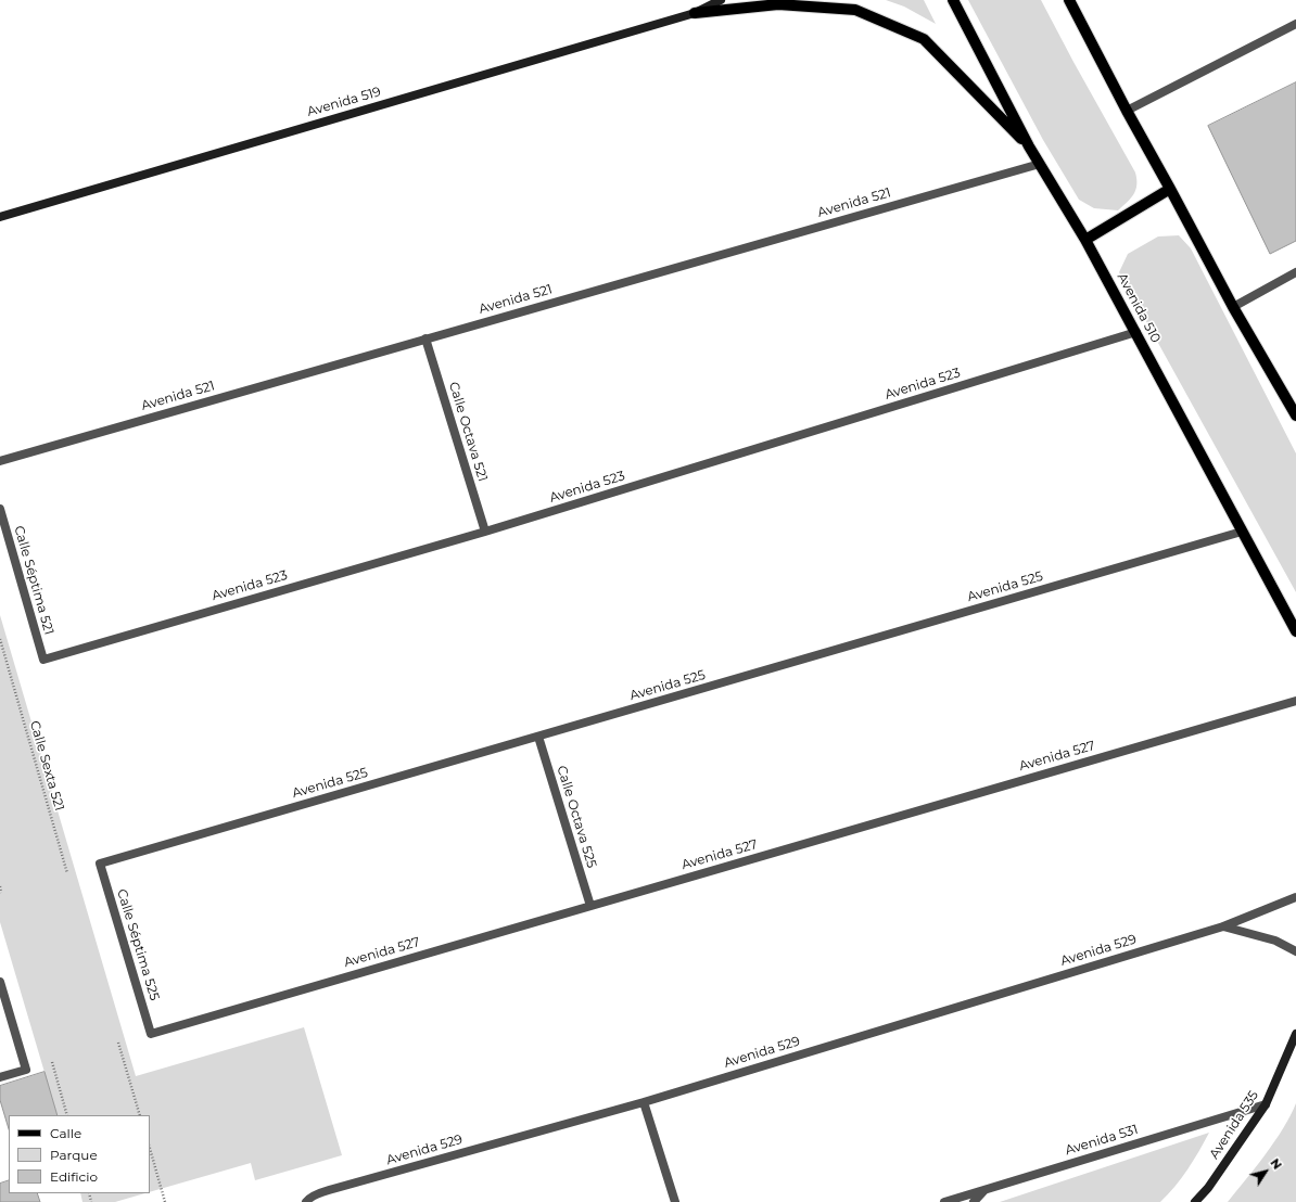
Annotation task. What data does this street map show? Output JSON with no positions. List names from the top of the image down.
{
  "streets": {
    "main road": ["Avenida 510"],
    "street": [
      "Avenida 519",
      "Avenida 521",
      "Avenida 523",
      "Calle Octava 521",
      "Calle Séptima 521",
      "Avenida 525",
      "Avenida 527",
      "Calle Octava 525",
      "Calle Séptima 525",
      "Avenida 529",
      "Avenida 535",
      "Avenida 531"
    ],
    "path": ["Calle Sexta 521"]
  },
  "crossings": [
    ["Avenida 521", "Avenida 510"],
    ["Avenida 521", "Calle Octava 521"],
    ["Avenida 510", "Avenida 523"],
    ["Avenida 510", "Avenida 525"],
    ["Avenida 523", "Calle Octava 521"],
    ["Avenida 523", "Calle Séptima 521"],
    ["Avenida 525", "Calle Octava 525"],
    ["Avenida 525", "Calle Séptima 525"],
    ["Avenida 527", "Calle Octava 525"],
    ["Avenida 527", "Calle Séptima 525"],
    ["Avenida 535", "Avenida 531"]
  ],
  "legend": ["Calle", "Parque", "Edificio"],
  "north": "top right"
}
